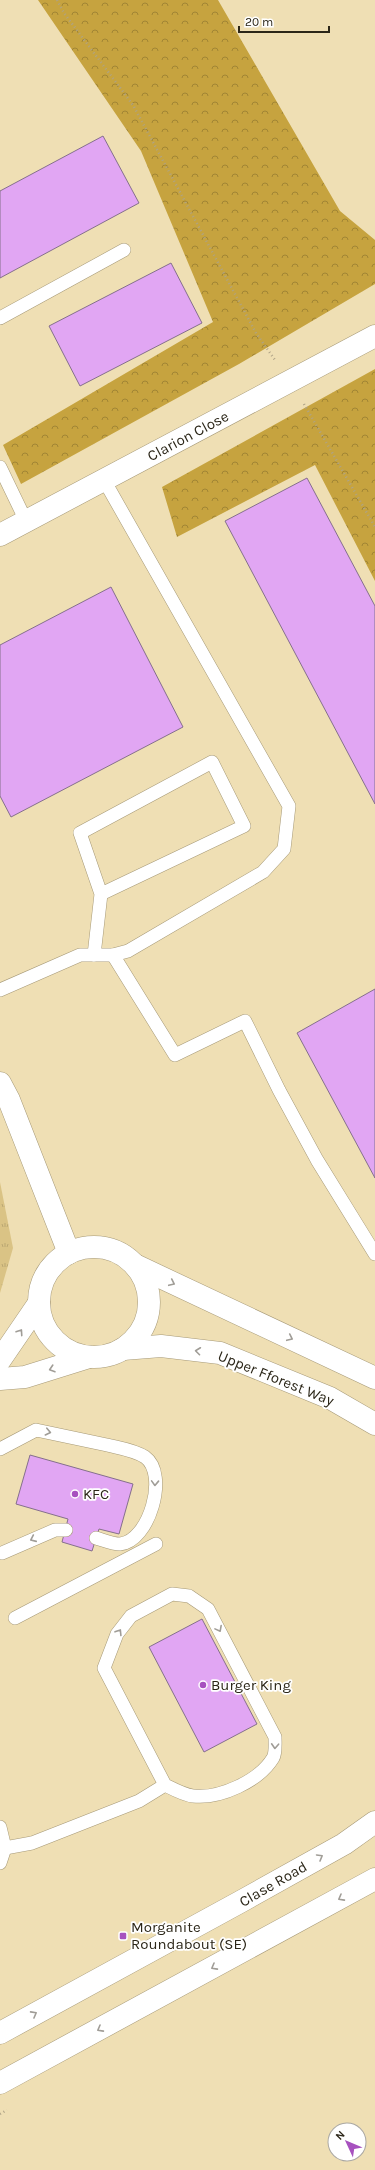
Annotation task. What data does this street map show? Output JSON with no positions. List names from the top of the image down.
{
  "streets": {
    "street": ["Clarion Close", "Upper Fforest Way", "Clase Road"]
  },
  "places": {
    "other": ["KFC", "Burger King"],
    "transit": ["Morganite Roundabout (SE)"]
  },
  "scale_bar": "20 m",
  "north": "top left"
}
